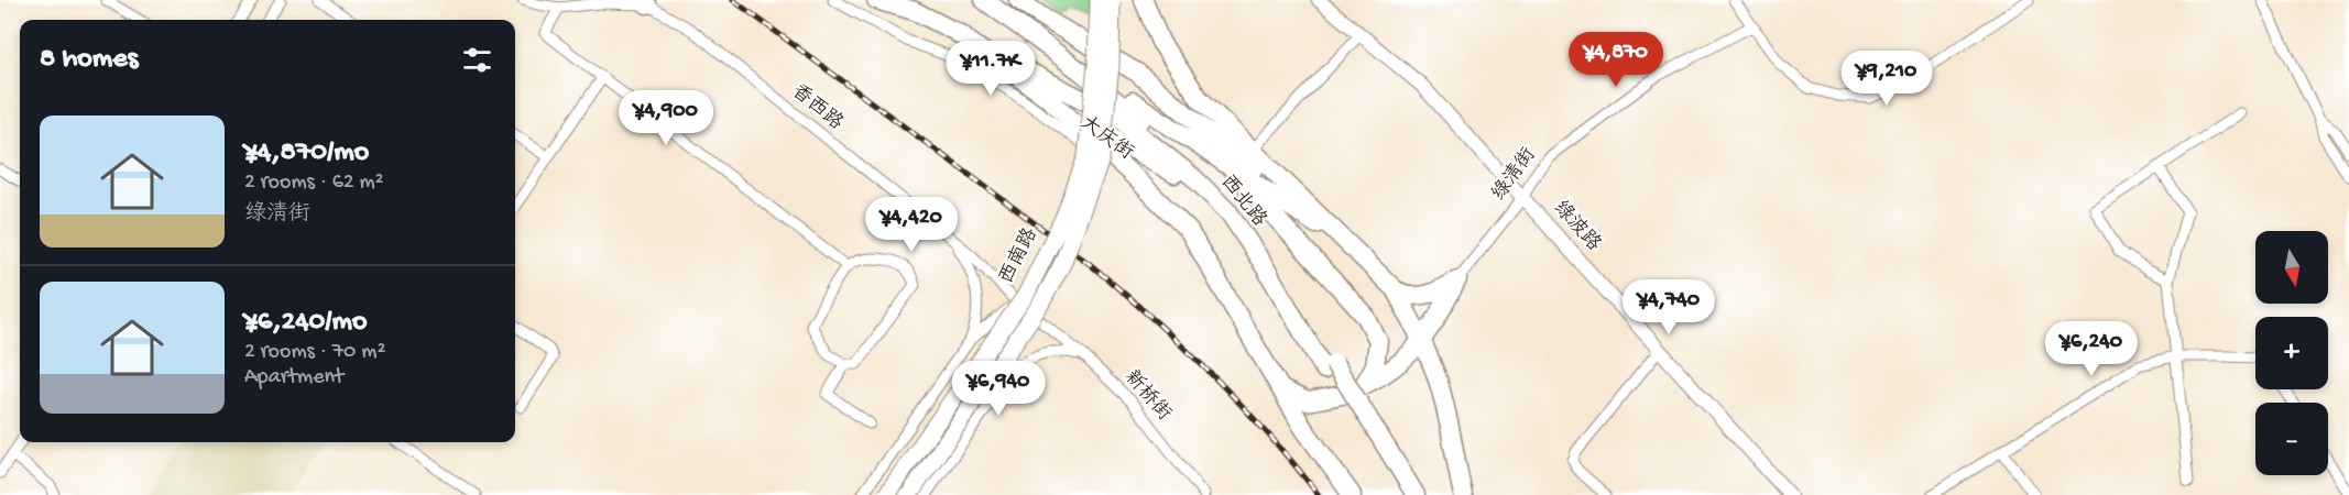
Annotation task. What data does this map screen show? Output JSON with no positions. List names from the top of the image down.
{
  "streets": {
    "highway": ["西北路"],
    "main road": ["西南路"],
    "street": [
      "香西路",
      "大庆街",
      "绿清街",
      "绿波路",
      "新桥街"
    ]
  },
  "crossings": [
    ["香西路", "新桥街"],
    ["绿清街", "绿波路"]
  ],
  "north": "bottom",
  "page": {
    "heading": "8 homes",
    "price": [
      "¥4,870",
      "¥11.7K",
      "¥9,210",
      "¥4,900",
      "¥4,420",
      "¥4,740",
      "¥6,240",
      "¥6,940"
    ],
    "list": [
      {
        "name": "¥4,870/mo",
        "note": "2 rooms · 62 m² · 绿清街"
      },
      {
        "name": "¥6,240/mo",
        "note": "2 rooms · 70 m² · Apartment"
      }
    ],
    "map_buttons": ["+", "−"]
  }
}
